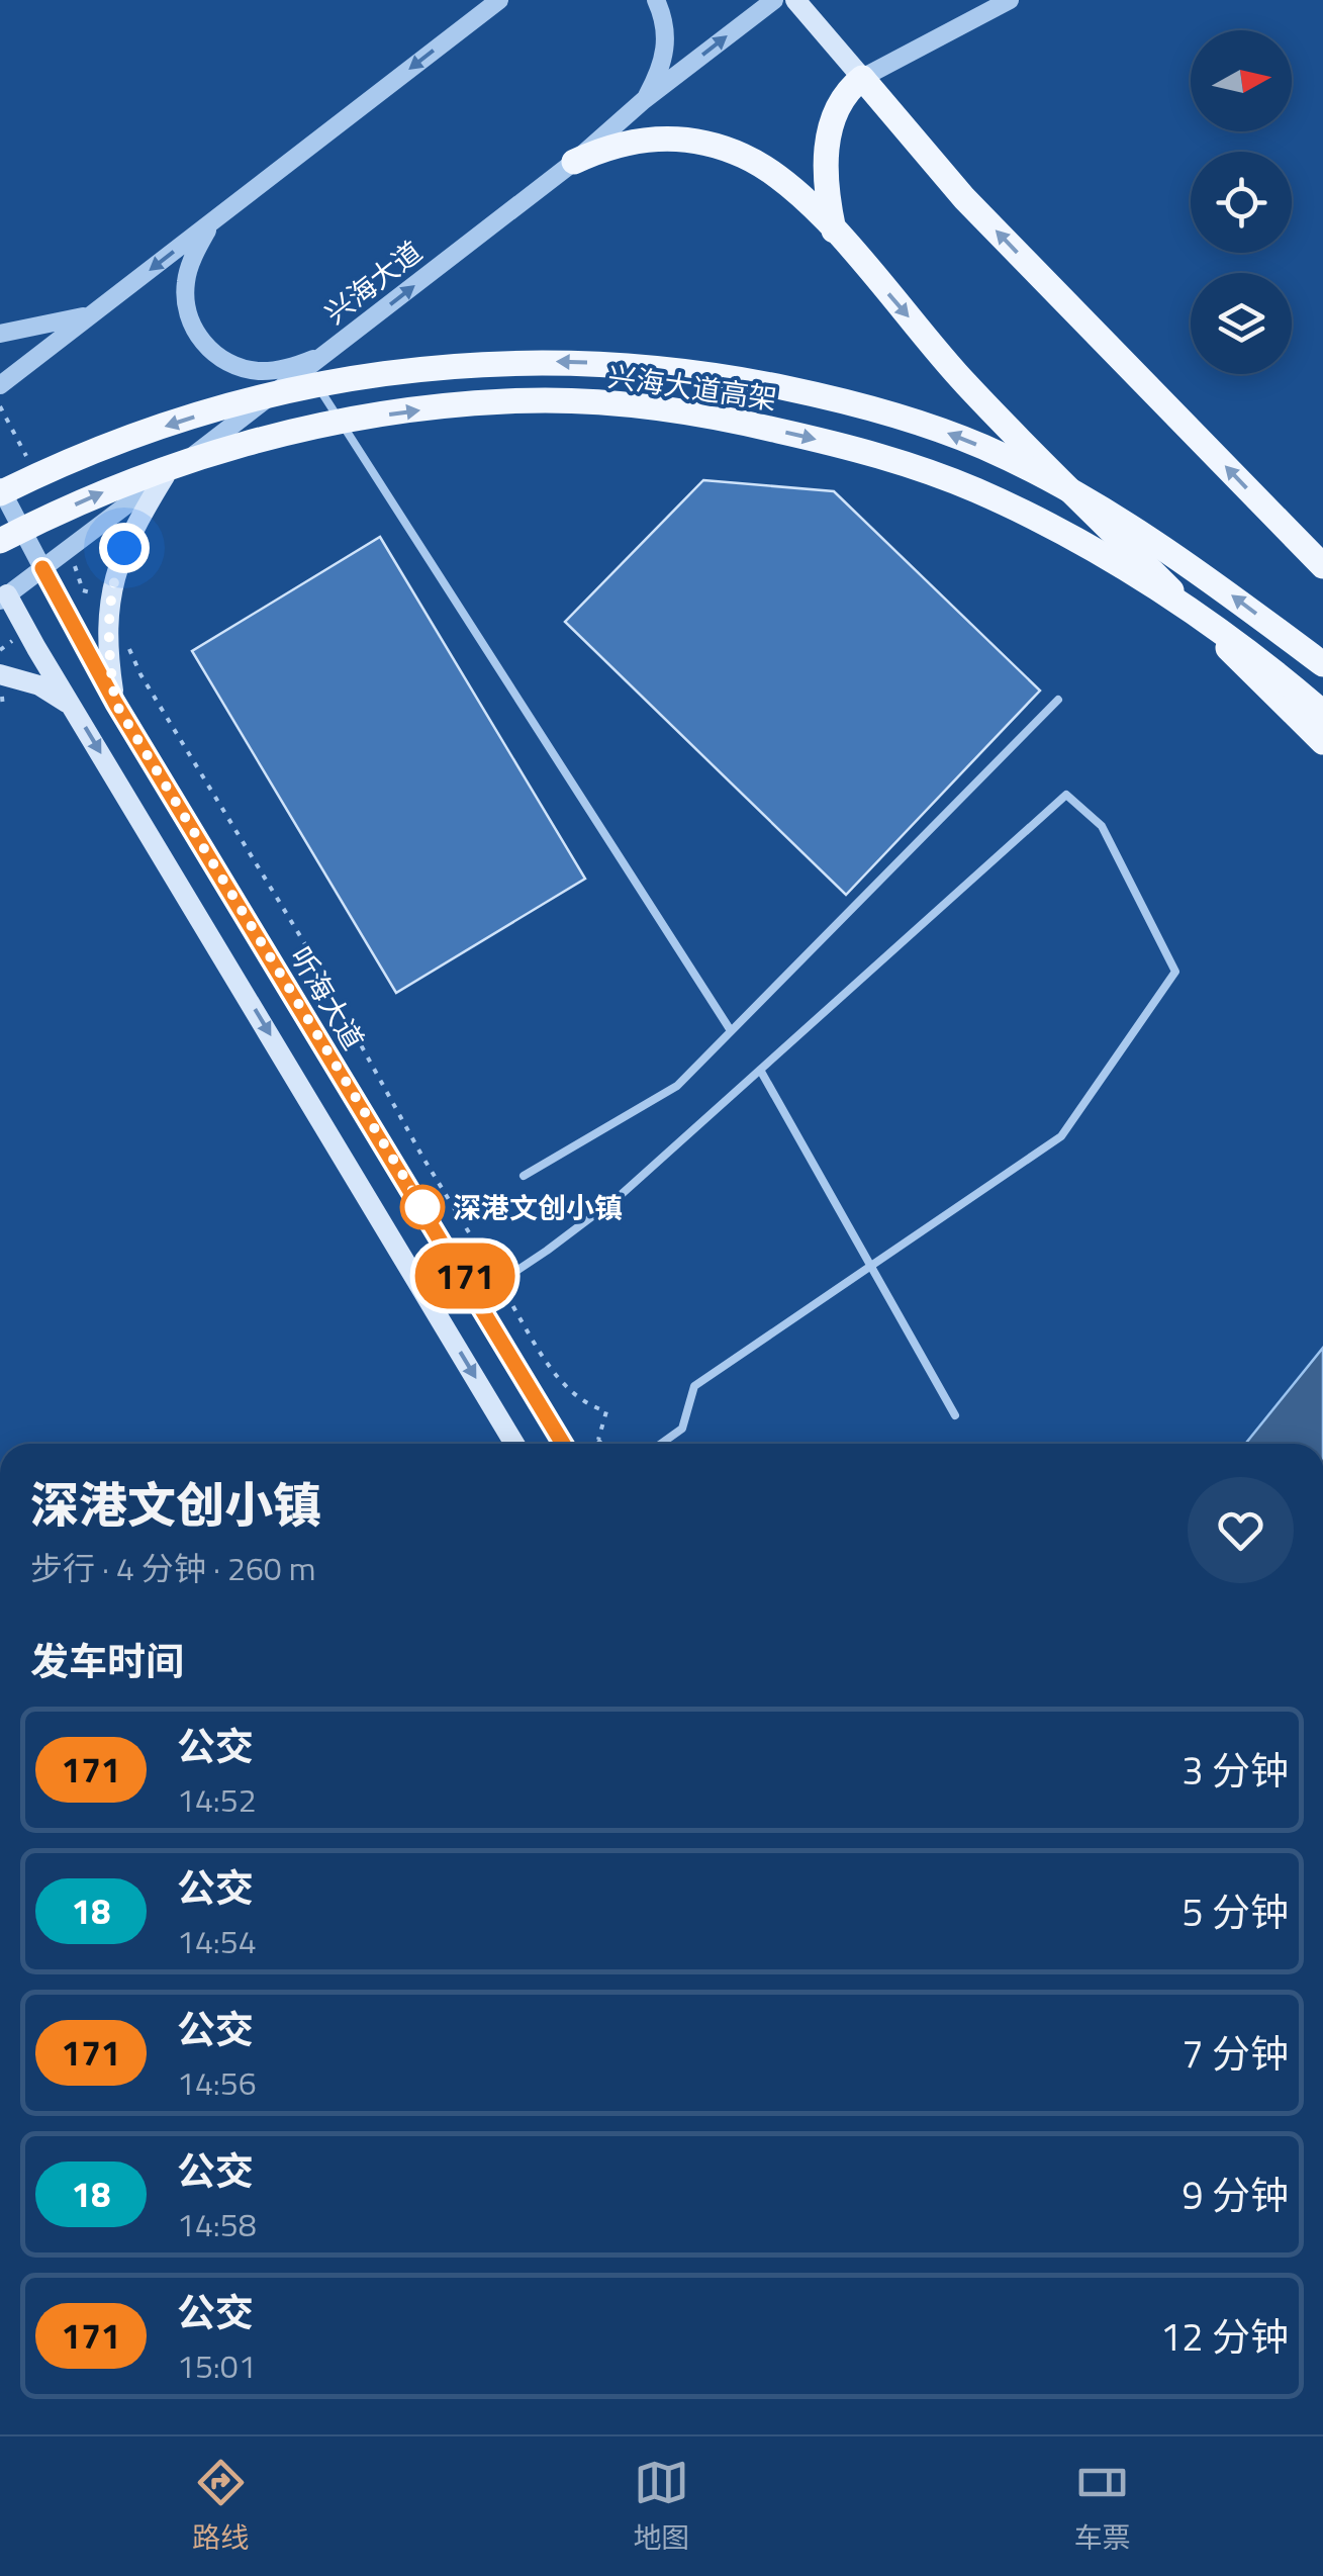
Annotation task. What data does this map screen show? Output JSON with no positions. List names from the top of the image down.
{
  "streets": {
    "main road": ["兴海大道高架", "听海大道"],
    "street": ["兴海大道"]
  },
  "crossings": [
    ["兴海大道", "听海大道"]
  ],
  "one_way": ["兴海大道"],
  "places": ["深港文创小镇"],
  "lines": ["bus line 171"],
  "north": "right",
  "page": {
    "on_map": "171",
    "heading": [
      ["深港文创小镇", "步行 · 4 分钟 · 260 m"],
      "发车时间"
    ],
    "list": [
      {
        "mark": "171",
        "name": "公交",
        "note": "14:52",
        "value": "3 分钟"
      },
      {
        "mark": "18",
        "name": "公交",
        "note": "14:54",
        "value": "5 分钟"
      },
      {
        "mark": "171",
        "name": "公交",
        "note": "14:56",
        "value": "7 分钟"
      },
      {
        "mark": "18",
        "name": "公交",
        "note": "14:58",
        "value": "9 分钟"
      },
      {
        "mark": "171",
        "name": "公交",
        "note": "15:01",
        "value": "12 分钟"
      }
    ],
    "tabs": ["路线", "地图", "车票"]
  }
}
